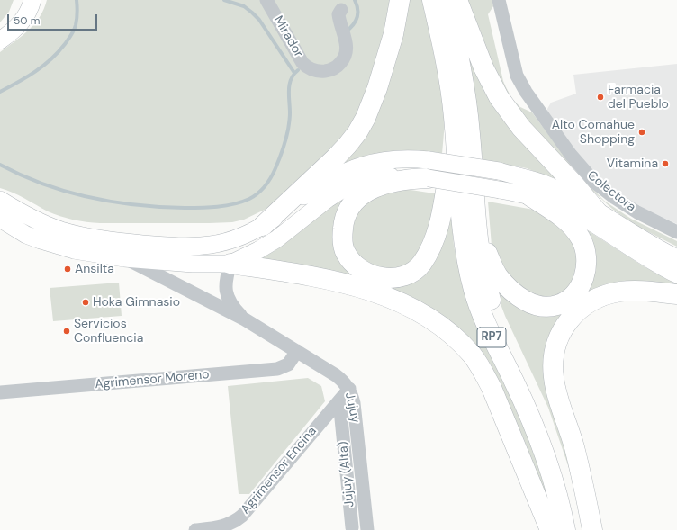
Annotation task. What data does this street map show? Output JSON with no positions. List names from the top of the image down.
{
  "streets": {
    "highway": ["RP7"],
    "street": [
      "Mirador",
      "Colectora",
      "Agrimensor Moreno",
      "Jujuy",
      "Agrimensor Encina",
      "Jujuy (Alta)"
    ]
  },
  "crossings": [
    ["Agrimensor Moreno", "Jujuy"],
    ["Jujuy", "Agrimensor Encina"],
    ["Agrimensor Encina", "Jujuy (Alta)"]
  ],
  "places": [
    "Farmacia del Pueblo",
    "Alto Comahue Shopping",
    "Vitamina",
    "Ansilta",
    "Hoka Gimnasio",
    "Servicios Confluencia"
  ],
  "scale_bar": "50 m"
}
